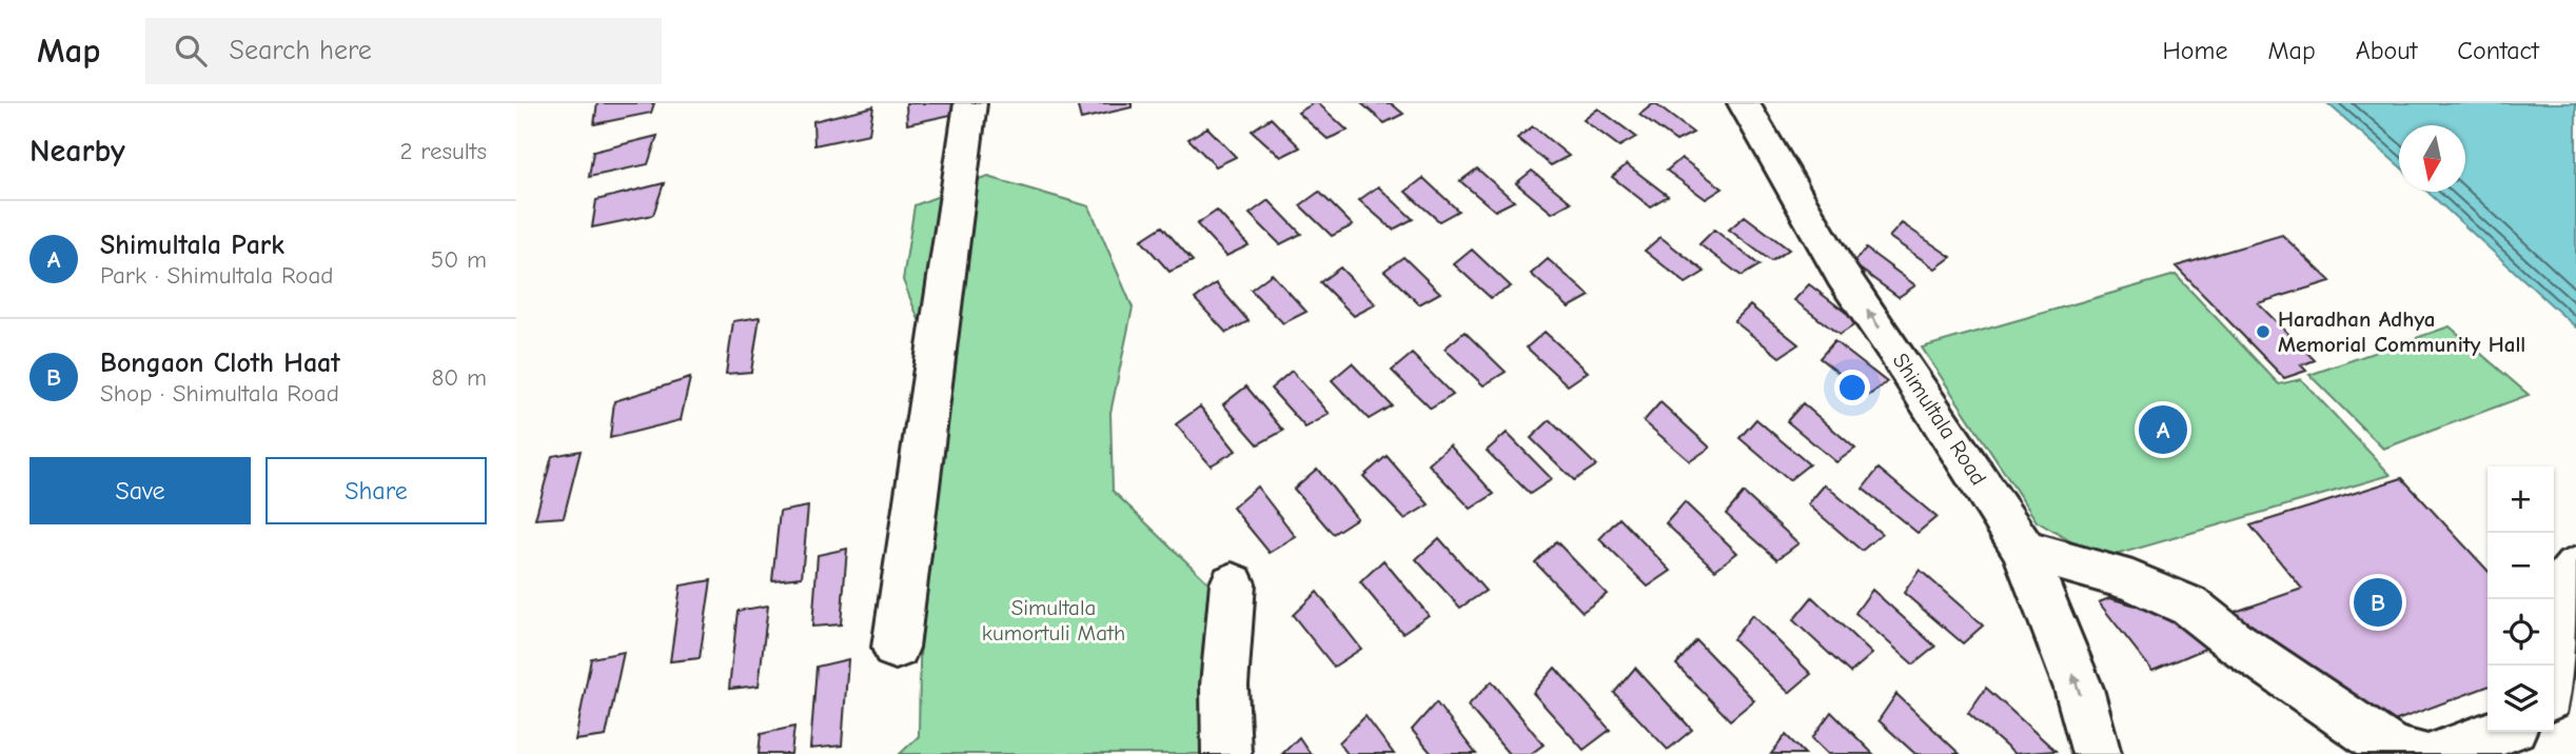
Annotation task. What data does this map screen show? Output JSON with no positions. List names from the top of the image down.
{
  "streets": {
    "street": ["Shimultala Road"]
  },
  "one_way": ["Shimultala Road"],
  "parks": ["Simultala kumortuli Math"],
  "places": ["Haradhan Adhya Memorial Community Hall"],
  "north": "bottom",
  "page": {
    "header": "Map",
    "search": "Search here",
    "nav": [
      "Home",
      "Map",
      "About",
      "Contact"
    ],
    "heading": ["Nearby", "2 results"],
    "list": [
      {
        "mark": "A",
        "name": "Shimultala Park",
        "note": "Park · Shimultala Road",
        "value": "50 m"
      },
      {
        "mark": "B",
        "name": "Bongaon Cloth Haat",
        "note": "Shop · Shimultala Road",
        "value": "80 m"
      }
    ],
    "pins": ["A", "B"],
    "buttons": ["Save", "Share"],
    "map_buttons": ["+", "−"]
  }
}
